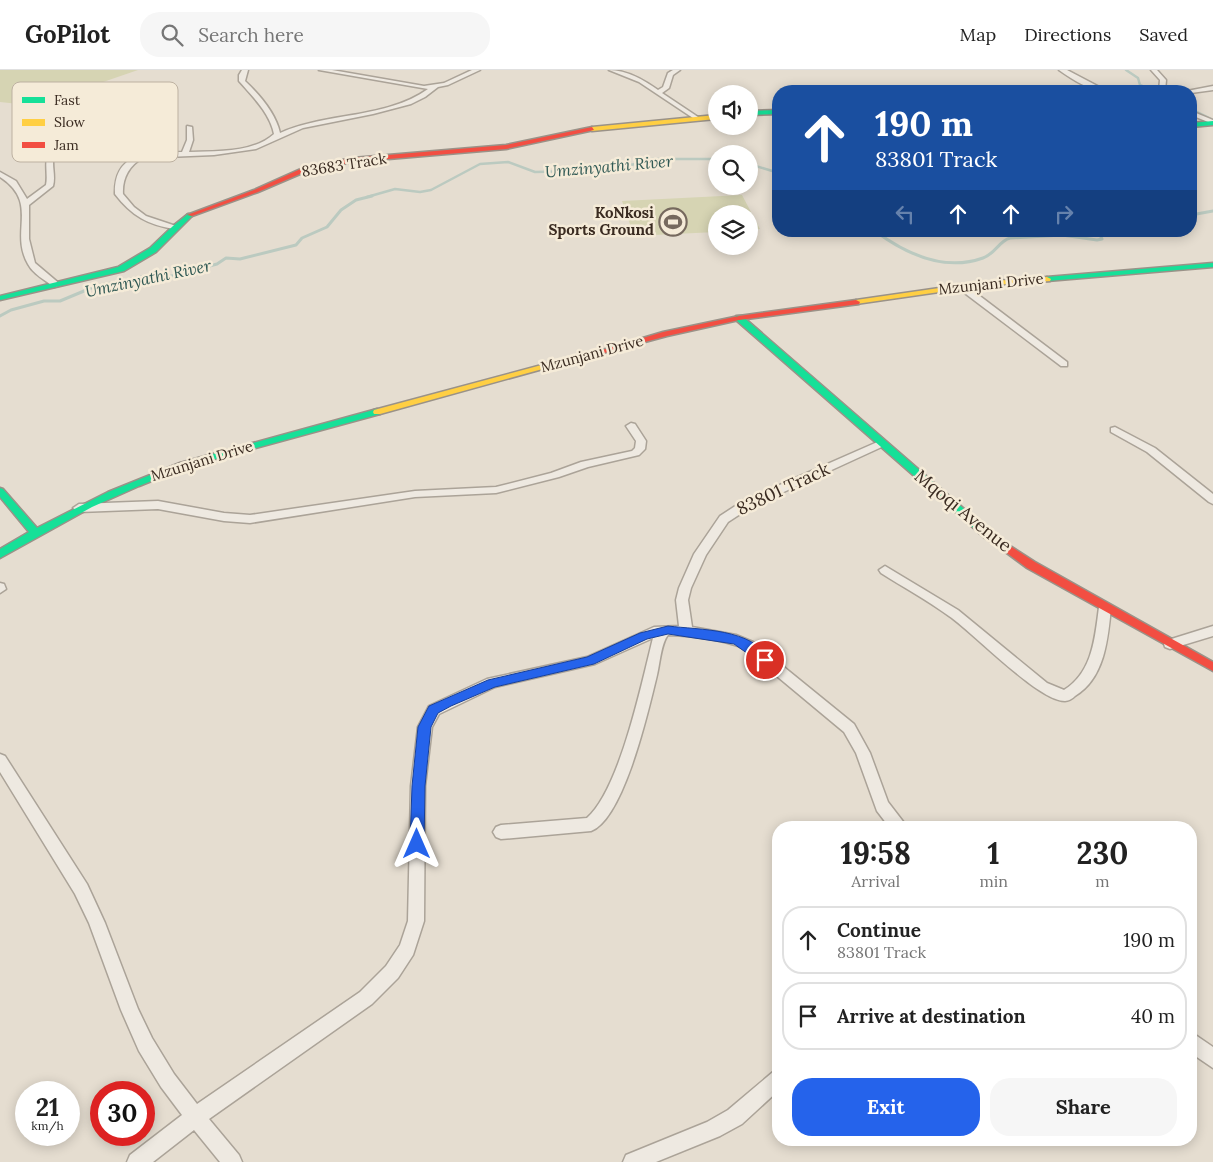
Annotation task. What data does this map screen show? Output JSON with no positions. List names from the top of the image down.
{
  "streets": {
    "street": [
      "83683 Track",
      "Mzunjani Drive",
      "83801 Track",
      "Mqoqi Avenue"
    ]
  },
  "crossings": [
    ["Mzunjani Drive", "Mqoqi Avenue"],
    ["83801 Track", "Mqoqi Avenue"]
  ],
  "water": ["Umzinyathi River"],
  "places": {
    "sports": ["KoNkosi Sports Ground"]
  },
  "legend": ["Fast", "Slow", "Jam"],
  "page": {
    "header": "GoPilot",
    "search": "Search here",
    "nav": ["Map", "Directions", "Saved"],
    "turn": ["190 m", "83801 Track"],
    "eta": [
      "19:58",
      "Arrival",
      "1",
      "min",
      "230",
      "m"
    ],
    "list": [
      {
        "name": "Continue",
        "note": "83801 Track",
        "value": "190 m"
      },
      {
        "name": "Arrive at destination",
        "value": "40 m"
      }
    ],
    "buttons": ["Exit", "Share"],
    "speed": "21 km/h",
    "limit": "30"
  }
}
